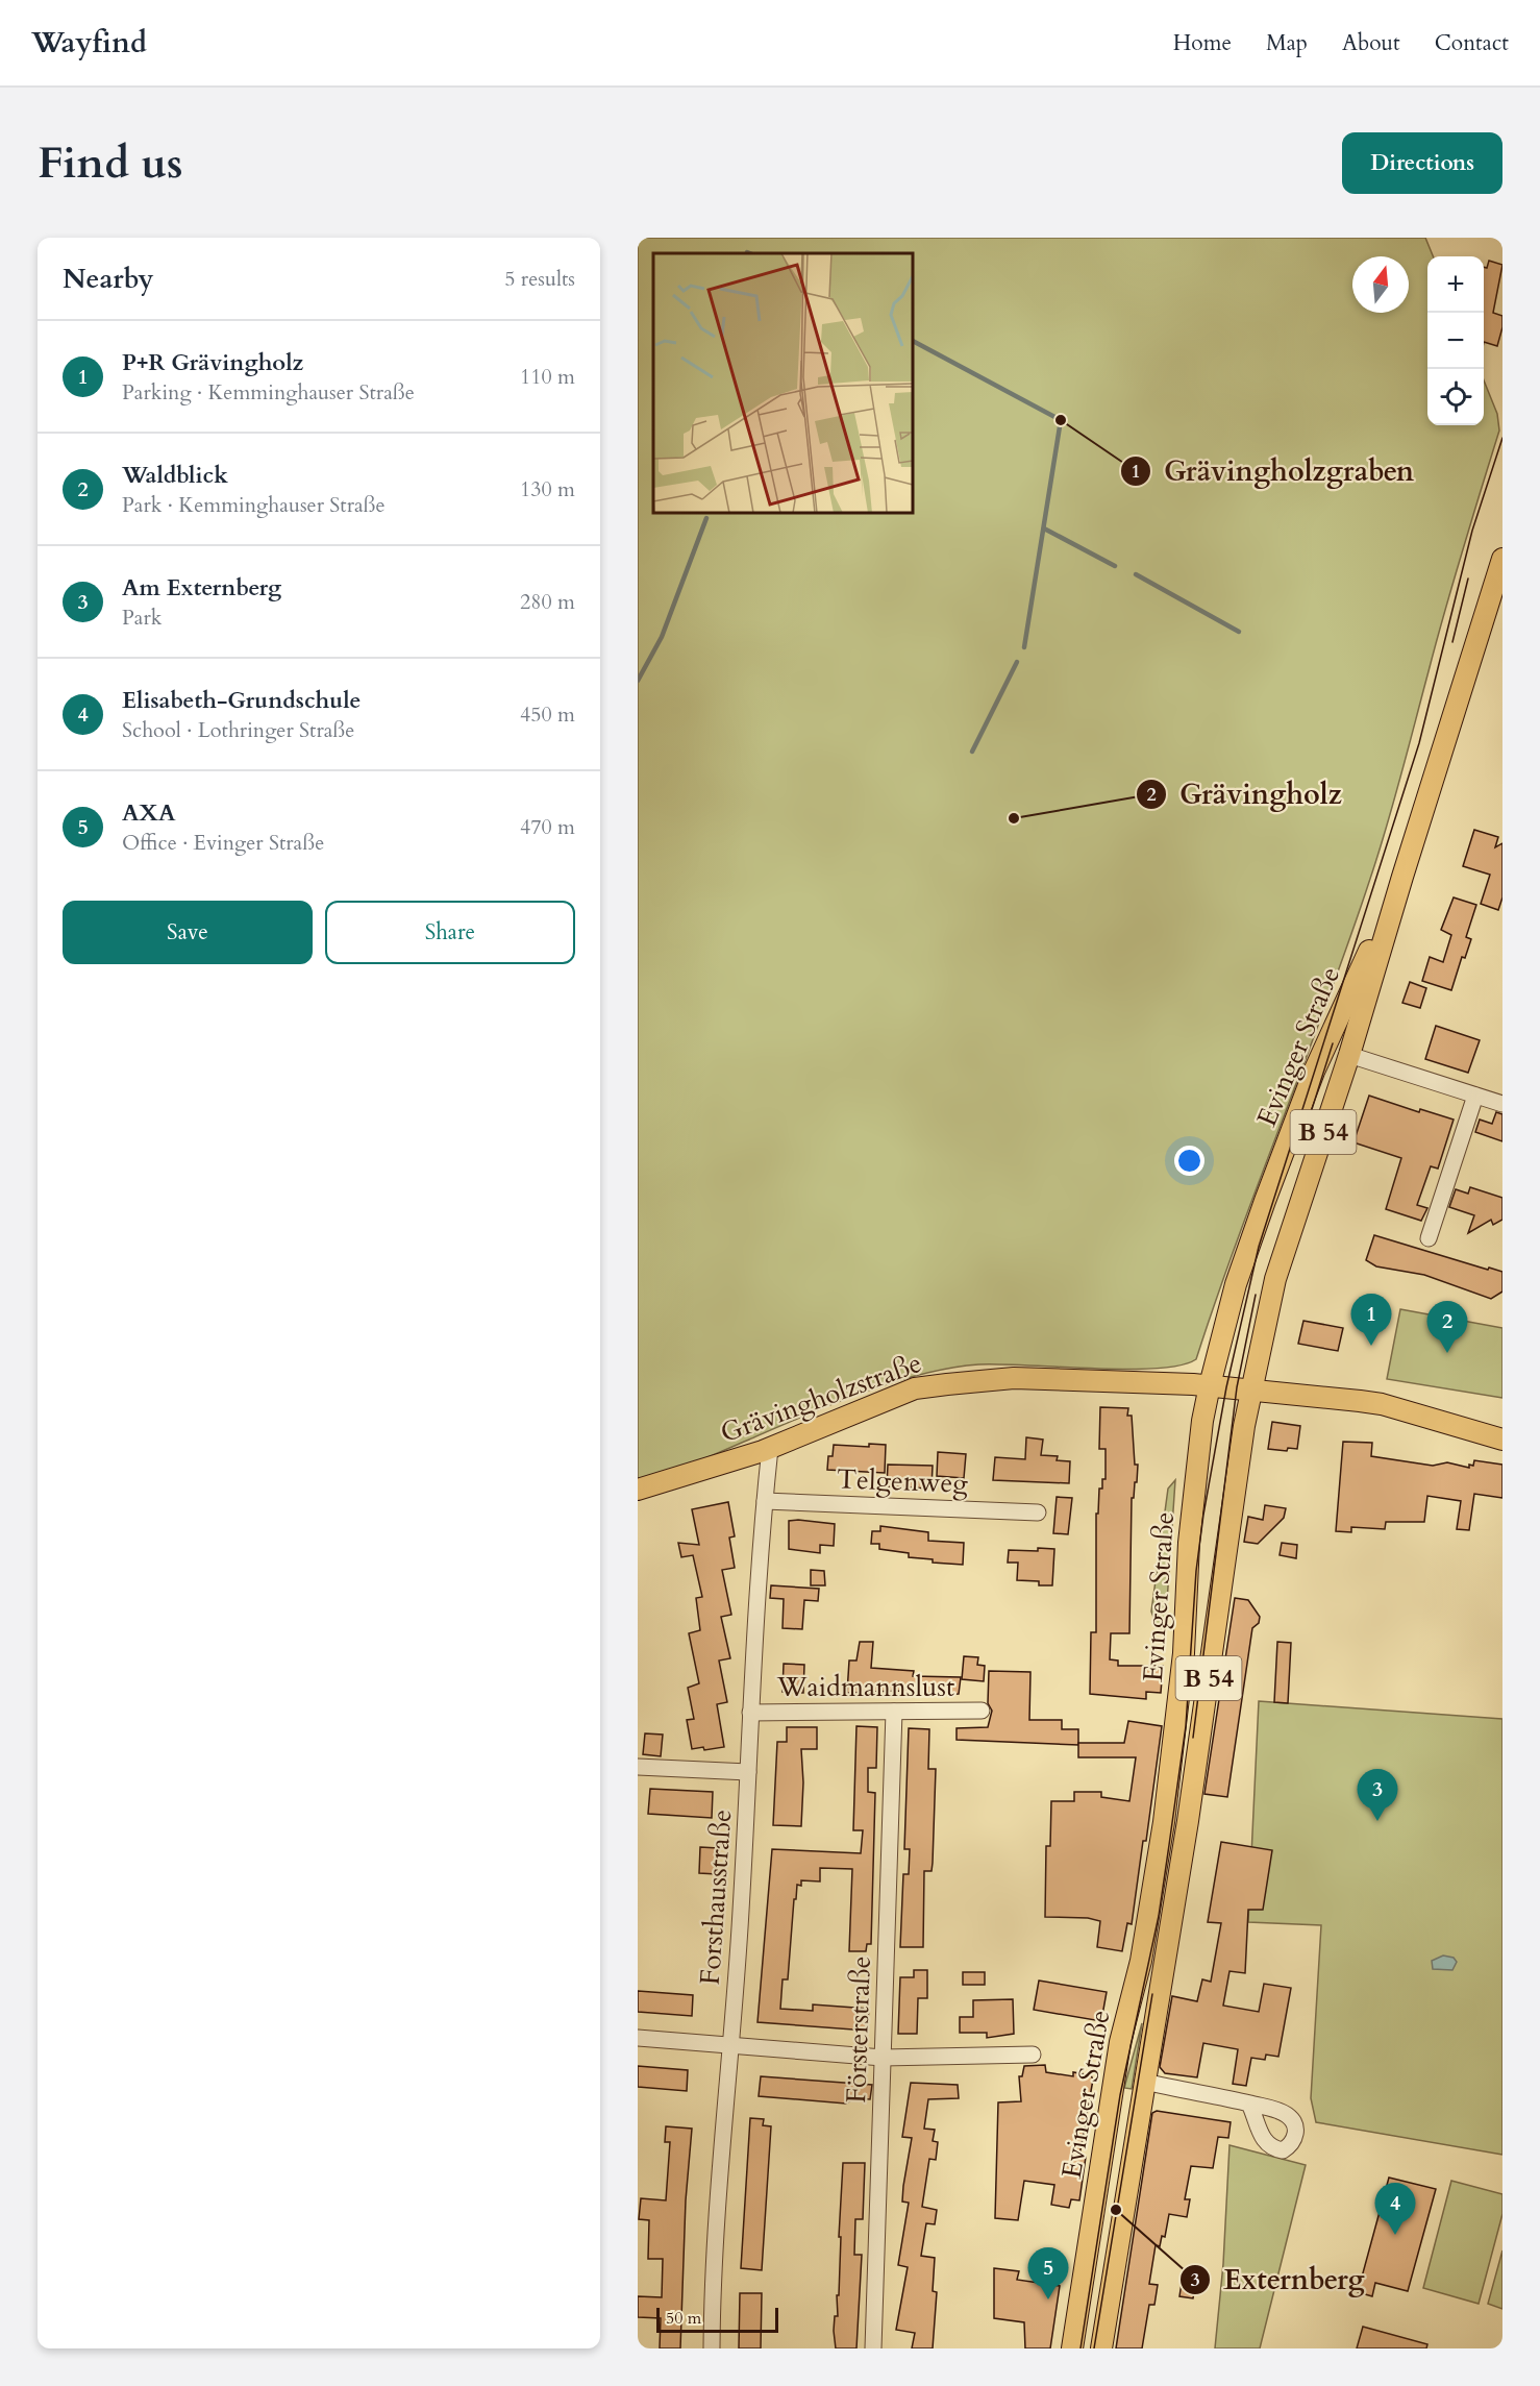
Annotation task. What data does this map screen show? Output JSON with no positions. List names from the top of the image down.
{
  "streets": {
    "main road": ["Evinger Straße", "B 54", "Grävingholzstraße"],
    "street": [
      "Telgenweg",
      "Waidmannslust",
      "Forsthausstraße",
      "Försterstraße"
    ]
  },
  "crossings": [
    ["Evinger Straße", "Grävingholzstraße"],
    ["Grävingholzstraße", "Forsthausstraße"],
    ["Telgenweg", "Forsthausstraße"],
    ["Waidmannslust", "Forsthausstraße"],
    ["Waidmannslust", "Försterstraße"]
  ],
  "places": ["Grävingholzgraben", "Grävingholz", "Externberg"],
  "scale_bar": "50 m",
  "north": "top",
  "page": {
    "header": "Wayfind",
    "nav": [
      "Home",
      "Map",
      "About",
      "Contact"
    ],
    "buttons": [
      "Directions",
      ["Save", "Share"]
    ],
    "title": "Find us",
    "heading": ["Nearby", "5 results"],
    "map_buttons": ["+", "−"],
    "list": [
      {
        "mark": "1",
        "name": "P+R Grävingholz",
        "note": "Parking · Kemminghauser Straße",
        "value": "110 m"
      },
      {
        "mark": "2",
        "name": "Waldblick",
        "note": "Park · Kemminghauser Straße",
        "value": "130 m"
      },
      {
        "mark": "3",
        "name": "Am Externberg",
        "note": "Park",
        "value": "280 m"
      },
      {
        "mark": "4",
        "name": "Elisabeth-Grundschule",
        "note": "School · Lothringer Straße",
        "value": "450 m"
      },
      {
        "mark": "5",
        "name": "AXA",
        "note": "Office · Evinger Straße",
        "value": "470 m"
      }
    ],
    "pins": [
      "1",
      "2",
      "3",
      "4",
      "5"
    ],
    "scale": "50 m"
  }
}
